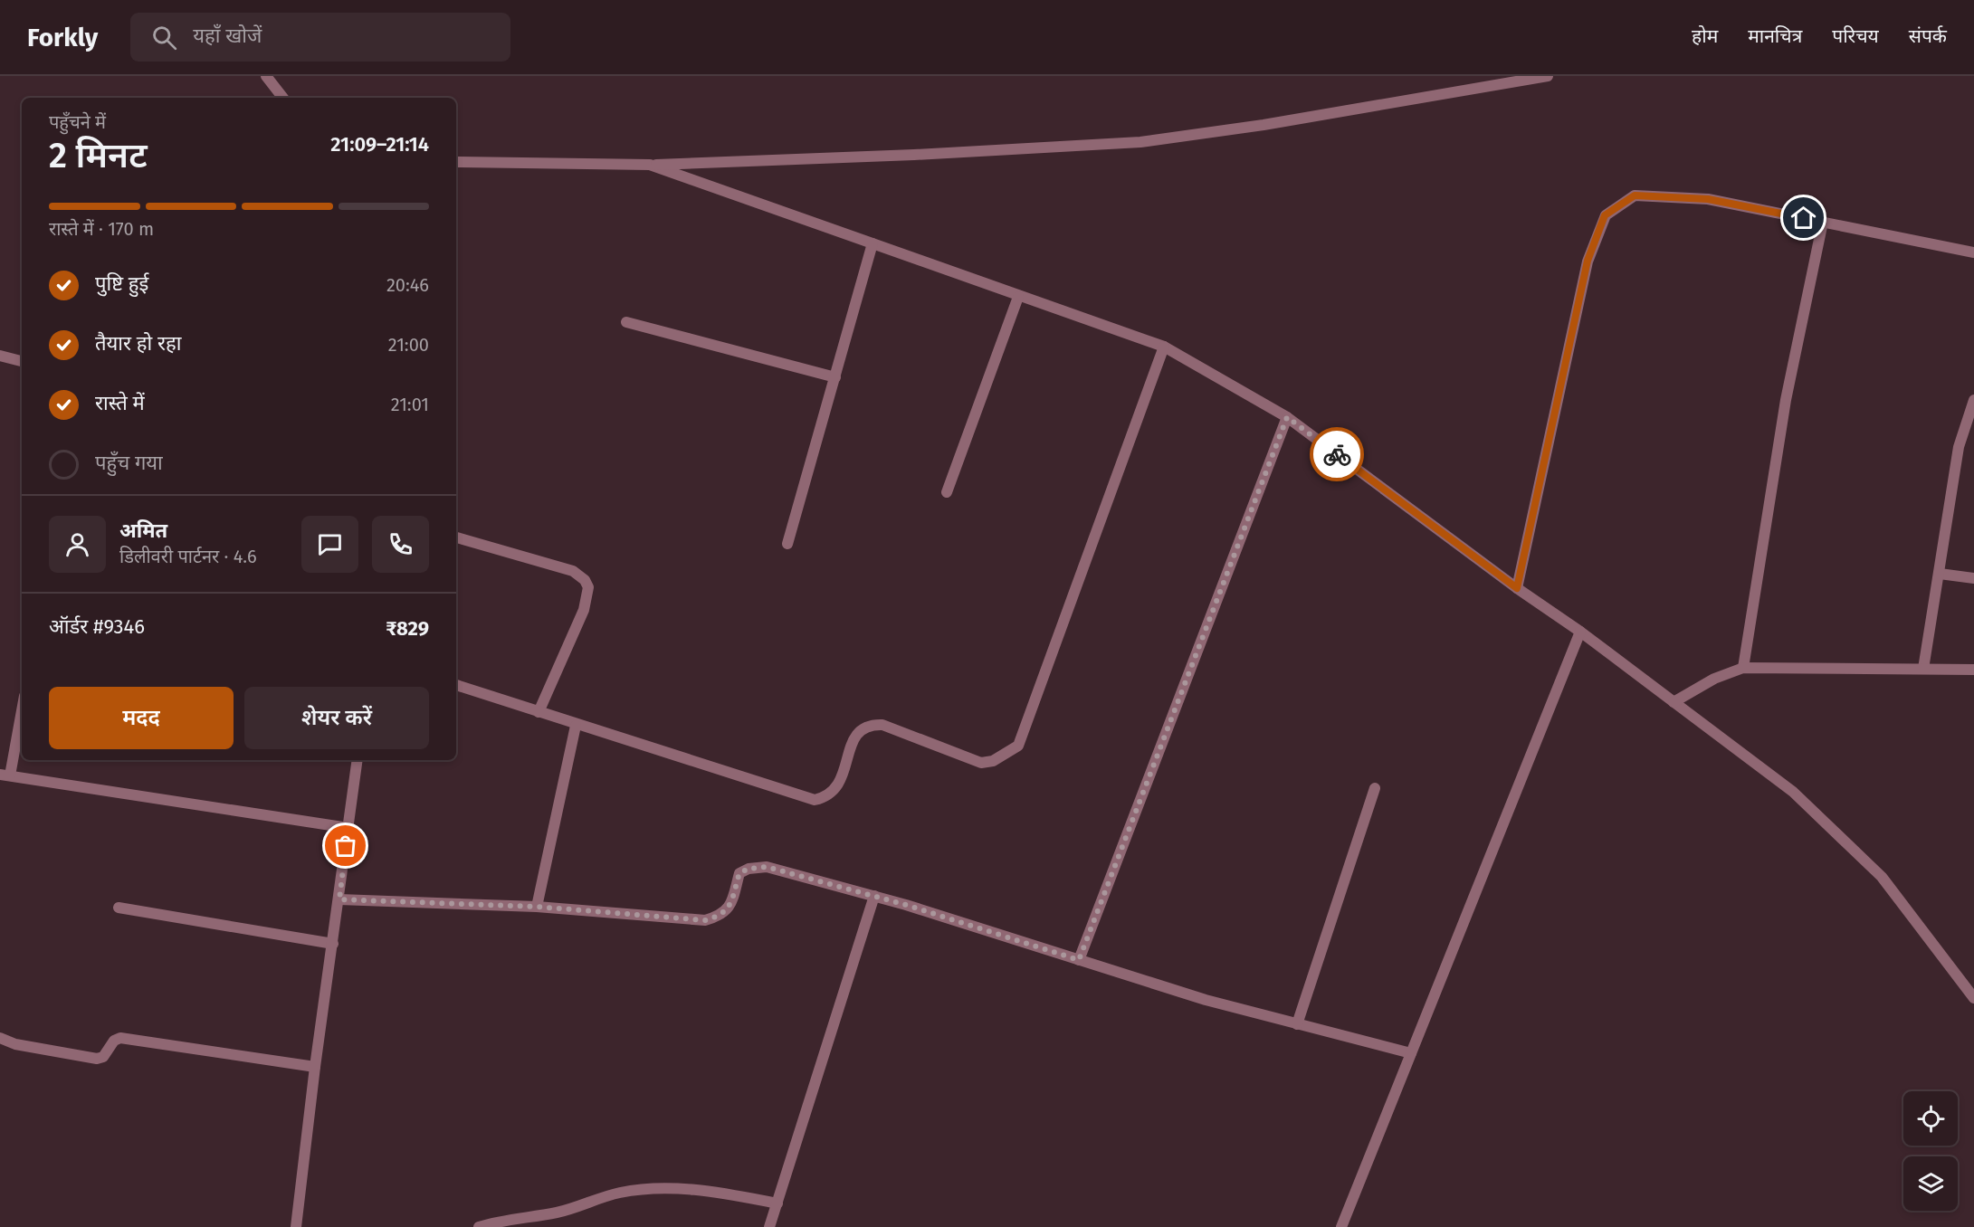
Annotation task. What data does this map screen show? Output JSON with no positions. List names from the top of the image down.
{
  "page": {
    "header": "Forkly",
    "search": "यहाँ खोजें",
    "nav": [
      "होम",
      "मानचित्र",
      "परिचय",
      "संपर्क"
    ],
    "heading": ["2 मिनट", "पहुँचने में", "21:09–21:14"],
    "panel": [
      "अमित",
      "डिलीवरी पार्टनर · 4.6",
      "ऑर्डर #9346",
      "₹829"
    ],
    "bar": "रास्ते में · 170 m",
    "list": [
      ["पुष्टि हुई", "20:46"],
      ["तैयार हो रहा", "21:00"],
      ["रास्ते में", "21:01"],
      "पहुँच गया"
    ],
    "buttons": ["मदद", "शेयर करें"]
  }
}
